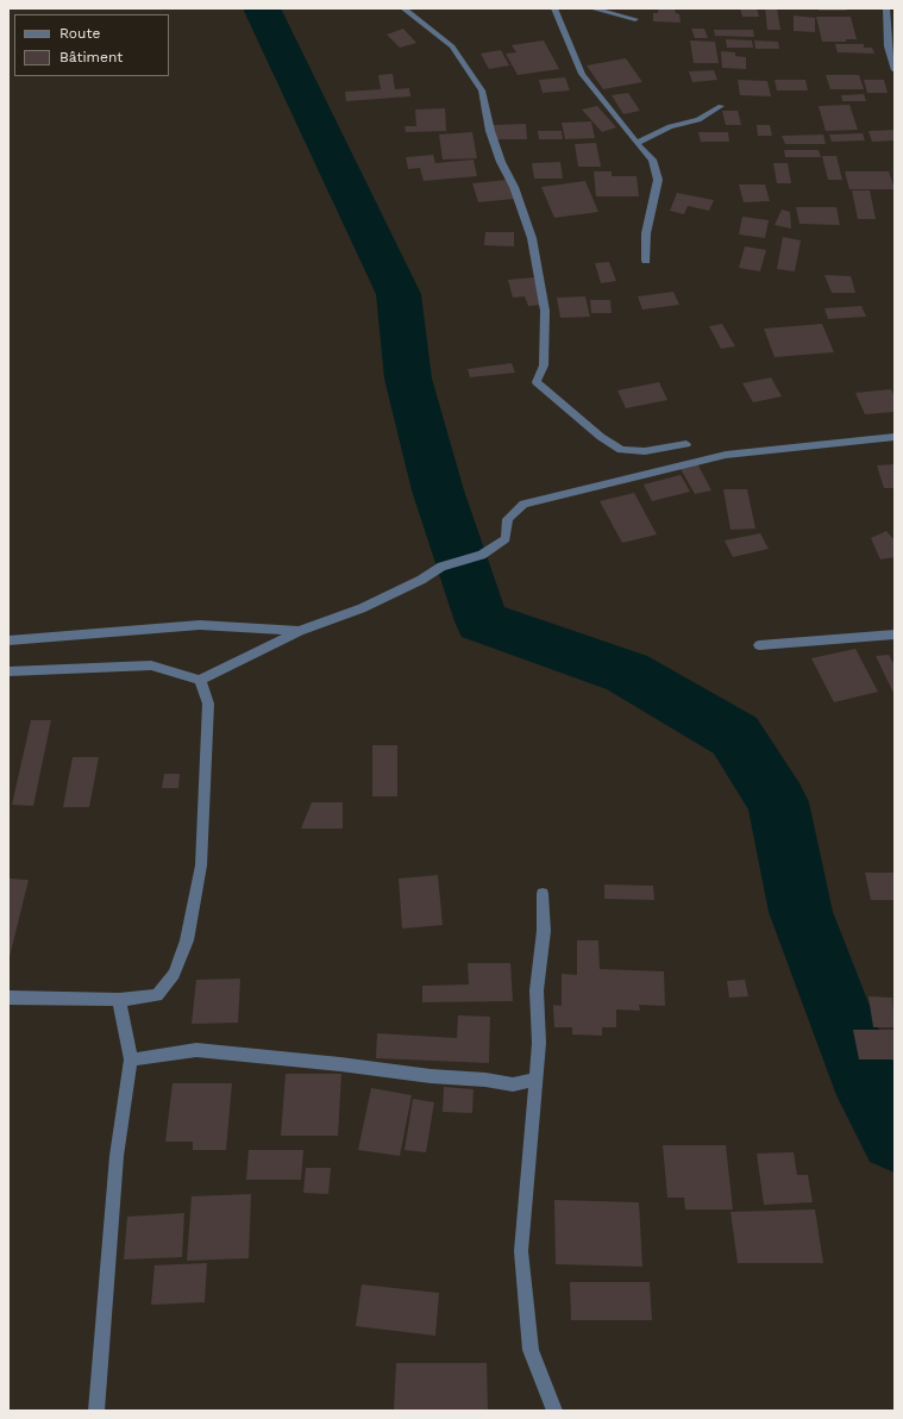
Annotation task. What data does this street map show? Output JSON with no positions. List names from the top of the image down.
{
  "legend": ["Route", "Bâtiment"]
}
